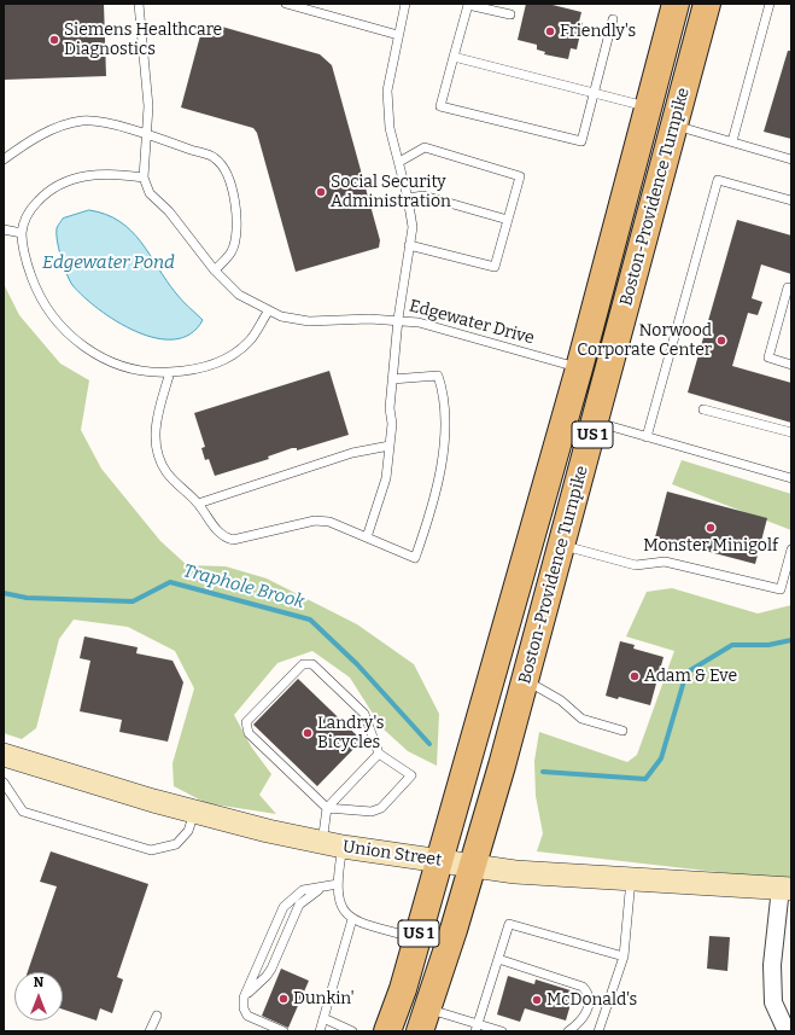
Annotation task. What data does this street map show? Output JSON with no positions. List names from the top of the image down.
{
  "streets": {
    "main road": ["Boston-Providence Turnpike", "US 1", "Union Street"],
    "lane": ["Edgewater Drive"]
  },
  "crossings": [
    ["Boston-Providence Turnpike", "Edgewater Drive"],
    ["Boston-Providence Turnpike", "Union Street"]
  ],
  "water": ["Edgewater Pond", "Traphole Brook"],
  "places": [
    "Friendly's",
    "Siemens Healthcare Diagnostics",
    "Social Security Administration",
    "Norwood Corporate Center",
    "Monster Minigolf",
    "Adam & Eve",
    "Landry's Bicycles",
    "Dunkin'",
    "McDonald's"
  ],
  "north": "top"
}
